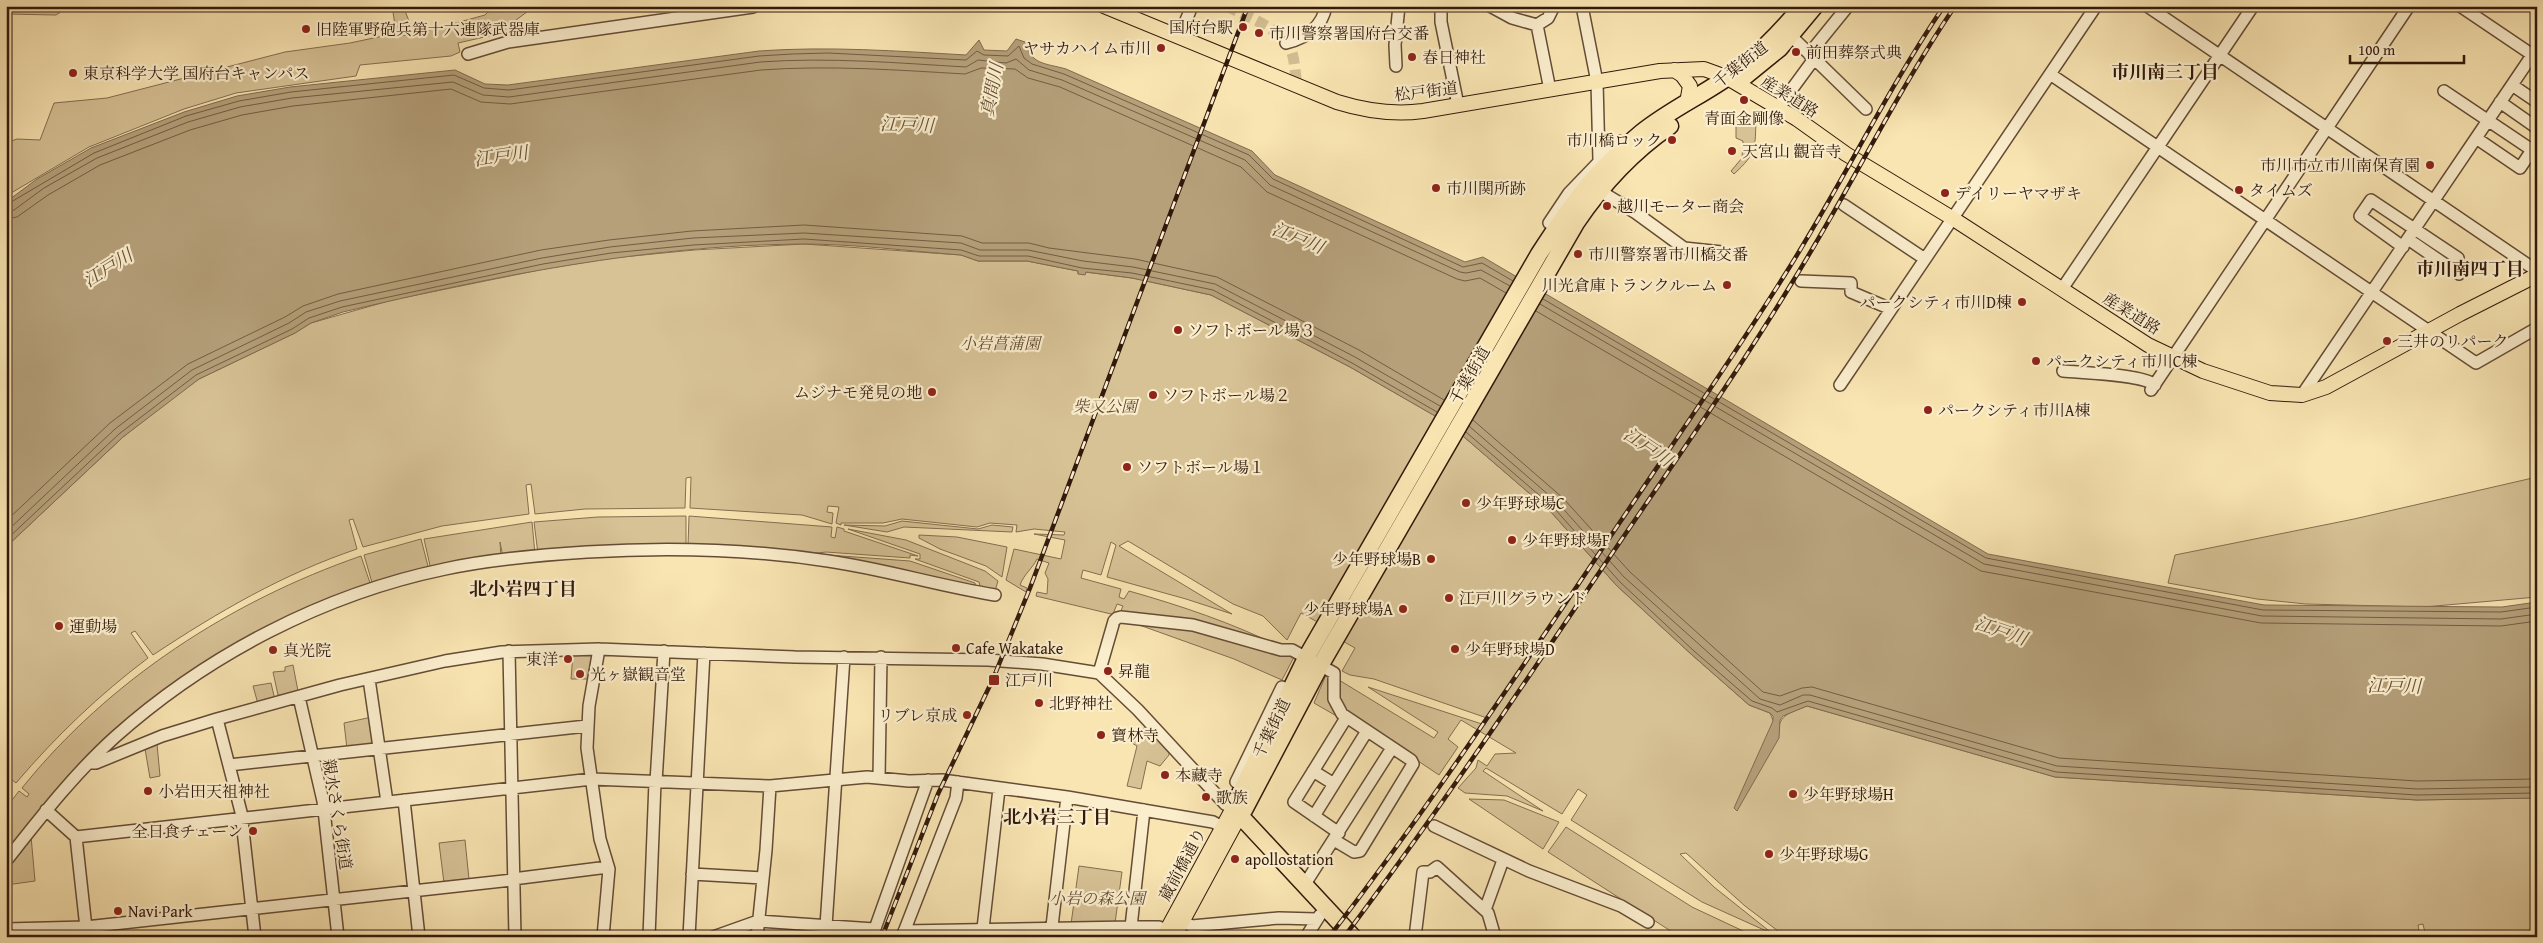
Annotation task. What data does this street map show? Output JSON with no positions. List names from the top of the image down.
{
  "streets": {
    "highway": ["千葉街道"],
    "main road": ["松戸街道", "産業道路", "蔵前橋通り"],
    "street": ["親水さくら街道"]
  },
  "crossings": [
    ["千葉街道", "松戸街道"],
    ["千葉街道", "産業道路"],
    ["千葉街道", "蔵前橋通り"],
    ["松戸街道", "産業道路"]
  ],
  "districts": [
    "市川南三丁目",
    "市川南四丁目",
    "北小岩四丁目",
    "北小岩三丁目"
  ],
  "water": ["真間川", "江戸川"],
  "parks": ["小岩菖蒲園", "柴又公園", "小岩の森公園"],
  "places": {
    "other": [
      "国府台駅",
      "旧陸軍野砲兵第十六連隊武器庫",
      "市川警察署国府台交番",
      "ヤサカハイム市川",
      "前田葬祭式典",
      "春日神社",
      "東京科学大学 国府台キャンパス",
      "青面金剛像",
      "市川橋ロック",
      "天宮山 觀音寺",
      "市川市立市川南保育園",
      "市川関所跡",
      "タイムズ",
      "デイリーヤマザキ",
      "越川モーター商会",
      "市川警察署市川橋交番",
      "川光倉庫トランクルーム",
      "パークシティ市川D棟",
      "ソフトボール場３",
      "三井のリパーク",
      "パークシティ市川C棟",
      "ムジナモ発見の地",
      "ソフトボール場２",
      "パークシティ市川A棟",
      "ソフトボール場１",
      "少年野球場C",
      "少年野球場F",
      "少年野球場B",
      "江戸川グラウンド",
      "少年野球場A",
      "運動場",
      "Cafe Wakatake",
      "少年野球場D",
      "真光院",
      "東洋",
      "昇龍",
      "光ヶ嶽観音堂",
      "北野神社",
      "リブレ京成",
      "寶林寺",
      "本藏寺",
      "小岩田天祖神社",
      "少年野球場H",
      "歌族",
      "全日食チェーン",
      "少年野球場G",
      "apollostation",
      "Navi Park"
    ],
    "transit": ["江戸川"]
  },
  "scale_bar": "100 m"
}
